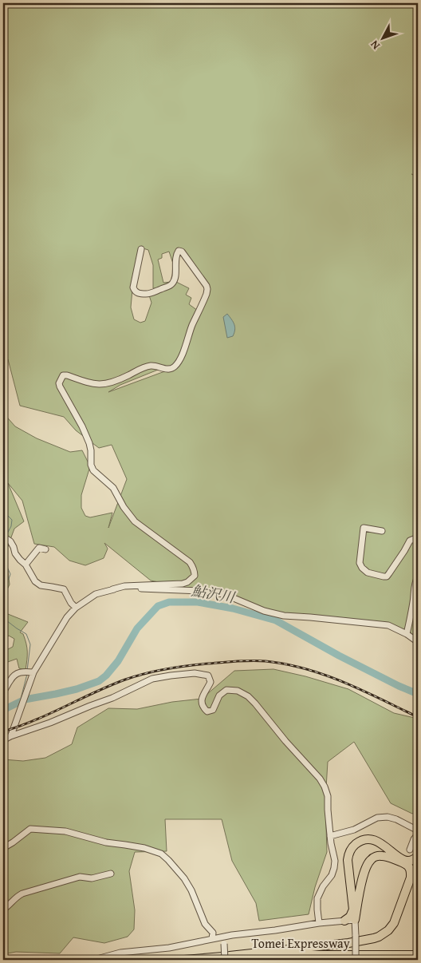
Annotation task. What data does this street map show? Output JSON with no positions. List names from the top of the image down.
{
  "streets": {
    "highway": ["Tomei Expressway"]
  },
  "water": ["鮎沢川"],
  "north": "bottom left"
}
